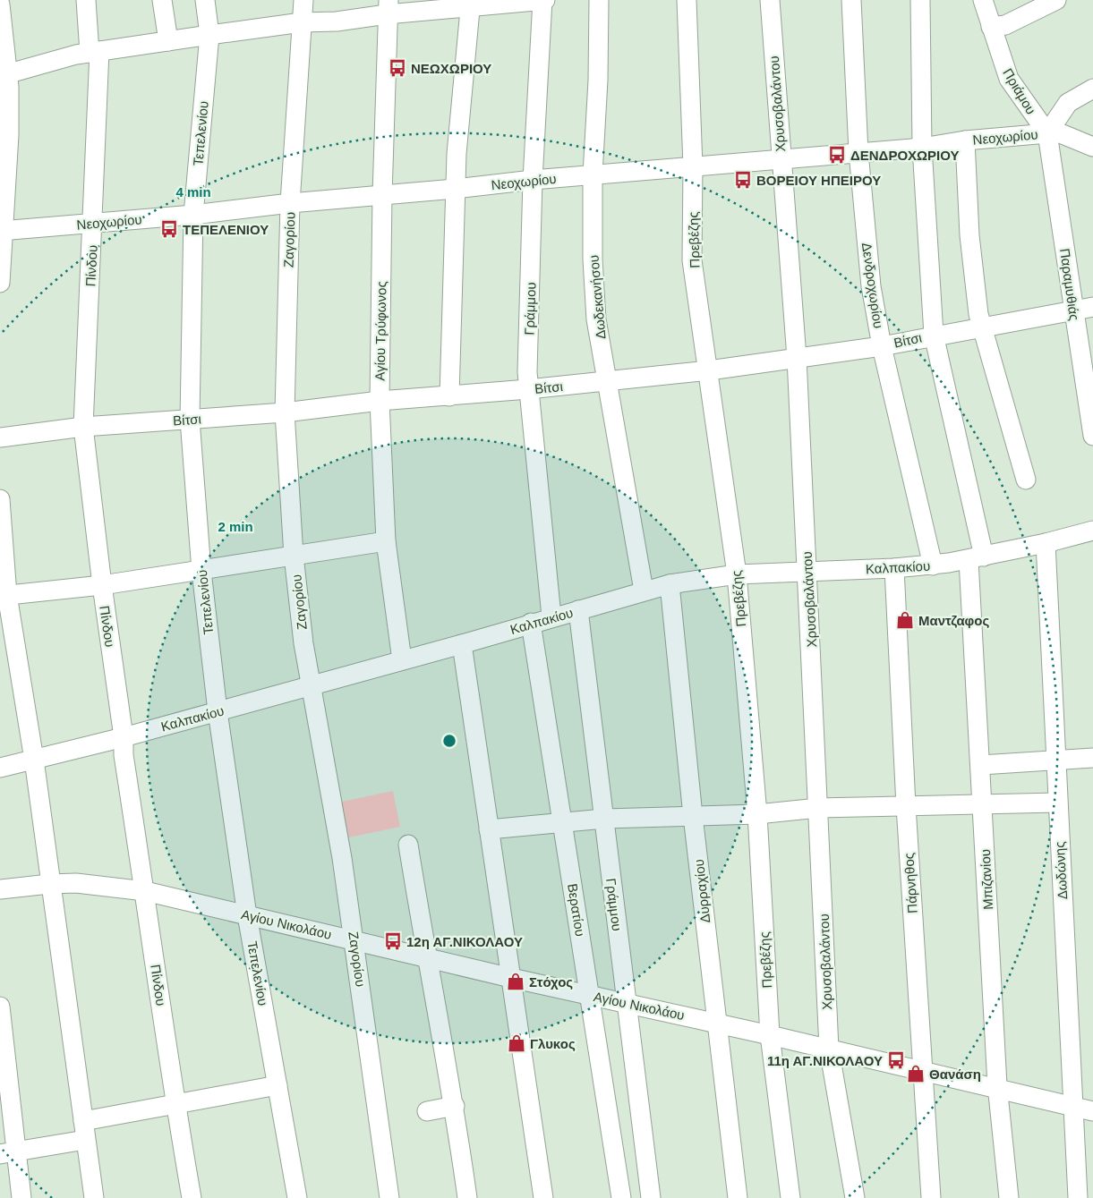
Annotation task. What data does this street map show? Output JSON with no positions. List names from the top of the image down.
{
  "streets": {
    "street": [
      "Πριάμου",
      "Χρυσοβαλάντου",
      "Τεπελενίου",
      "Νεοχωρίου",
      "Ζαγορίου",
      "Πρεβέζης",
      "Πίνδου",
      "Παραμυθιάς",
      "Δενδροχωρίου",
      "Δωδεκανήσου",
      "Γράμμου",
      "Αγίου Τρύφωνος",
      "Βίτσι",
      "Καλπακίου",
      "Δωδώνης",
      "Μπιζανίου",
      "Πάρνηθος",
      "Δυρραχίου",
      "Βερατίου",
      "Αγίου Νικολάου"
    ]
  },
  "crossings": [
    ["Πριάμου", "Νεοχωρίου"],
    ["Πριάμου", "Παραμυθιάς"],
    ["Χρυσοβαλάντου", "Νεοχωρίου"],
    ["Χρυσοβαλάντου", "Βίτσι"],
    ["Χρυσοβαλάντου", "Καλπακίου"],
    ["Χρυσοβαλάντου", "Αγίου Νικολάου"],
    ["Τεπελενίου", "Νεοχωρίου"],
    ["Τεπελενίου", "Βίτσι"],
    ["Τεπελενίου", "Καλπακίου"],
    ["Τεπελενίου", "Αγίου Νικολάου"],
    ["Νεοχωρίου", "Ζαγορίου"],
    ["Νεοχωρίου", "Πρεβέζης"],
    ["Νεοχωρίου", "Πίνδου"],
    ["Νεοχωρίου", "Παραμυθιάς"],
    ["Νεοχωρίου", "Δενδροχωρίου"],
    ["Νεοχωρίου", "Δωδεκανήσου"],
    ["Νεοχωρίου", "Γράμμου"],
    ["Νεοχωρίου", "Αγίου Τρύφωνος"],
    ["Νεοχωρίου", "Μπιζανίου"],
    ["Ζαγορίου", "Βίτσι"],
    ["Ζαγορίου", "Καλπακίου"],
    ["Ζαγορίου", "Αγίου Νικολάου"],
    ["Πρεβέζης", "Βίτσι"],
    ["Πρεβέζης", "Καλπακίου"],
    ["Πρεβέζης", "Αγίου Νικολάου"],
    ["Πίνδου", "Βίτσι"],
    ["Πίνδου", "Καλπακίου"],
    ["Πίνδου", "Αγίου Νικολάου"],
    ["Παραμυθιάς", "Βίτσι"],
    ["Δενδροχωρίου", "Βίτσι"],
    ["Δενδροχωρίου", "Καλπακίου"],
    ["Δωδεκανήσου", "Βίτσι"],
    ["Δωδεκανήσου", "Καλπακίου"],
    ["Γράμμου", "Βίτσι"],
    ["Γράμμου", "Καλπακίου"],
    ["Γράμμου", "Αγίου Νικολάου"],
    ["Αγίου Τρύφωνος", "Βίτσι"],
    ["Αγίου Τρύφωνος", "Καλπακίου"],
    ["Βίτσι", "Μπιζανίου"],
    ["Καλπακίου", "Δωδώνης"],
    ["Καλπακίου", "Μπιζανίου"],
    ["Καλπακίου", "Πάρνηθος"],
    ["Καλπακίου", "Δυρραχίου"],
    ["Καλπακίου", "Βερατίου"],
    ["Δωδώνης", "Αγίου Νικολάου"],
    ["Μπιζανίου", "Αγίου Νικολάου"],
    ["Πάρνηθος", "Αγίου Νικολάου"],
    ["Δυρραχίου", "Αγίου Νικολάου"],
    ["Βερατίου", "Αγίου Νικολάου"]
  ],
  "places": {
    "bus stop": [
      "ΝΕΩΧΩΡΙΟΥ",
      "ΔΕΝΔΡΟΧΩΡΙΟΥ",
      "ΒΟΡΕΙΟΥ ΗΠΕΙΡΟΥ",
      "ΤΕΠΕΛΕΝΙΟΥ",
      "12η ΑΓ.ΝΙΚΟΛΑΟΥ",
      "11η ΑΓ.ΝΙΚΟΛΑΟΥ"
    ],
    "shop": [
      "Μαντζαφος",
      "Στόχος",
      "Γλυκος",
      "Θανάση"
    ]
  },
  "rings": ["4 min", "2 min"]
}
